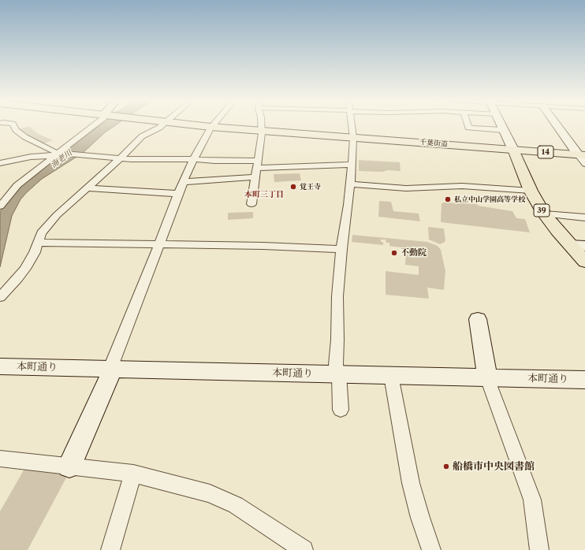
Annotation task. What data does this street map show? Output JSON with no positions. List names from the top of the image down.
{
  "streets": {
    "main road": ["千葉街道", "14", "39"],
    "street": ["本町通り"]
  },
  "crossings": [
    ["千葉街道", "39"]
  ],
  "districts": ["本町三丁目"],
  "water": ["海老川"],
  "places": [
    "覚王寺",
    "私立中山学園高等学校",
    "不動院",
    "船橋市中央図書館"
  ]
}
